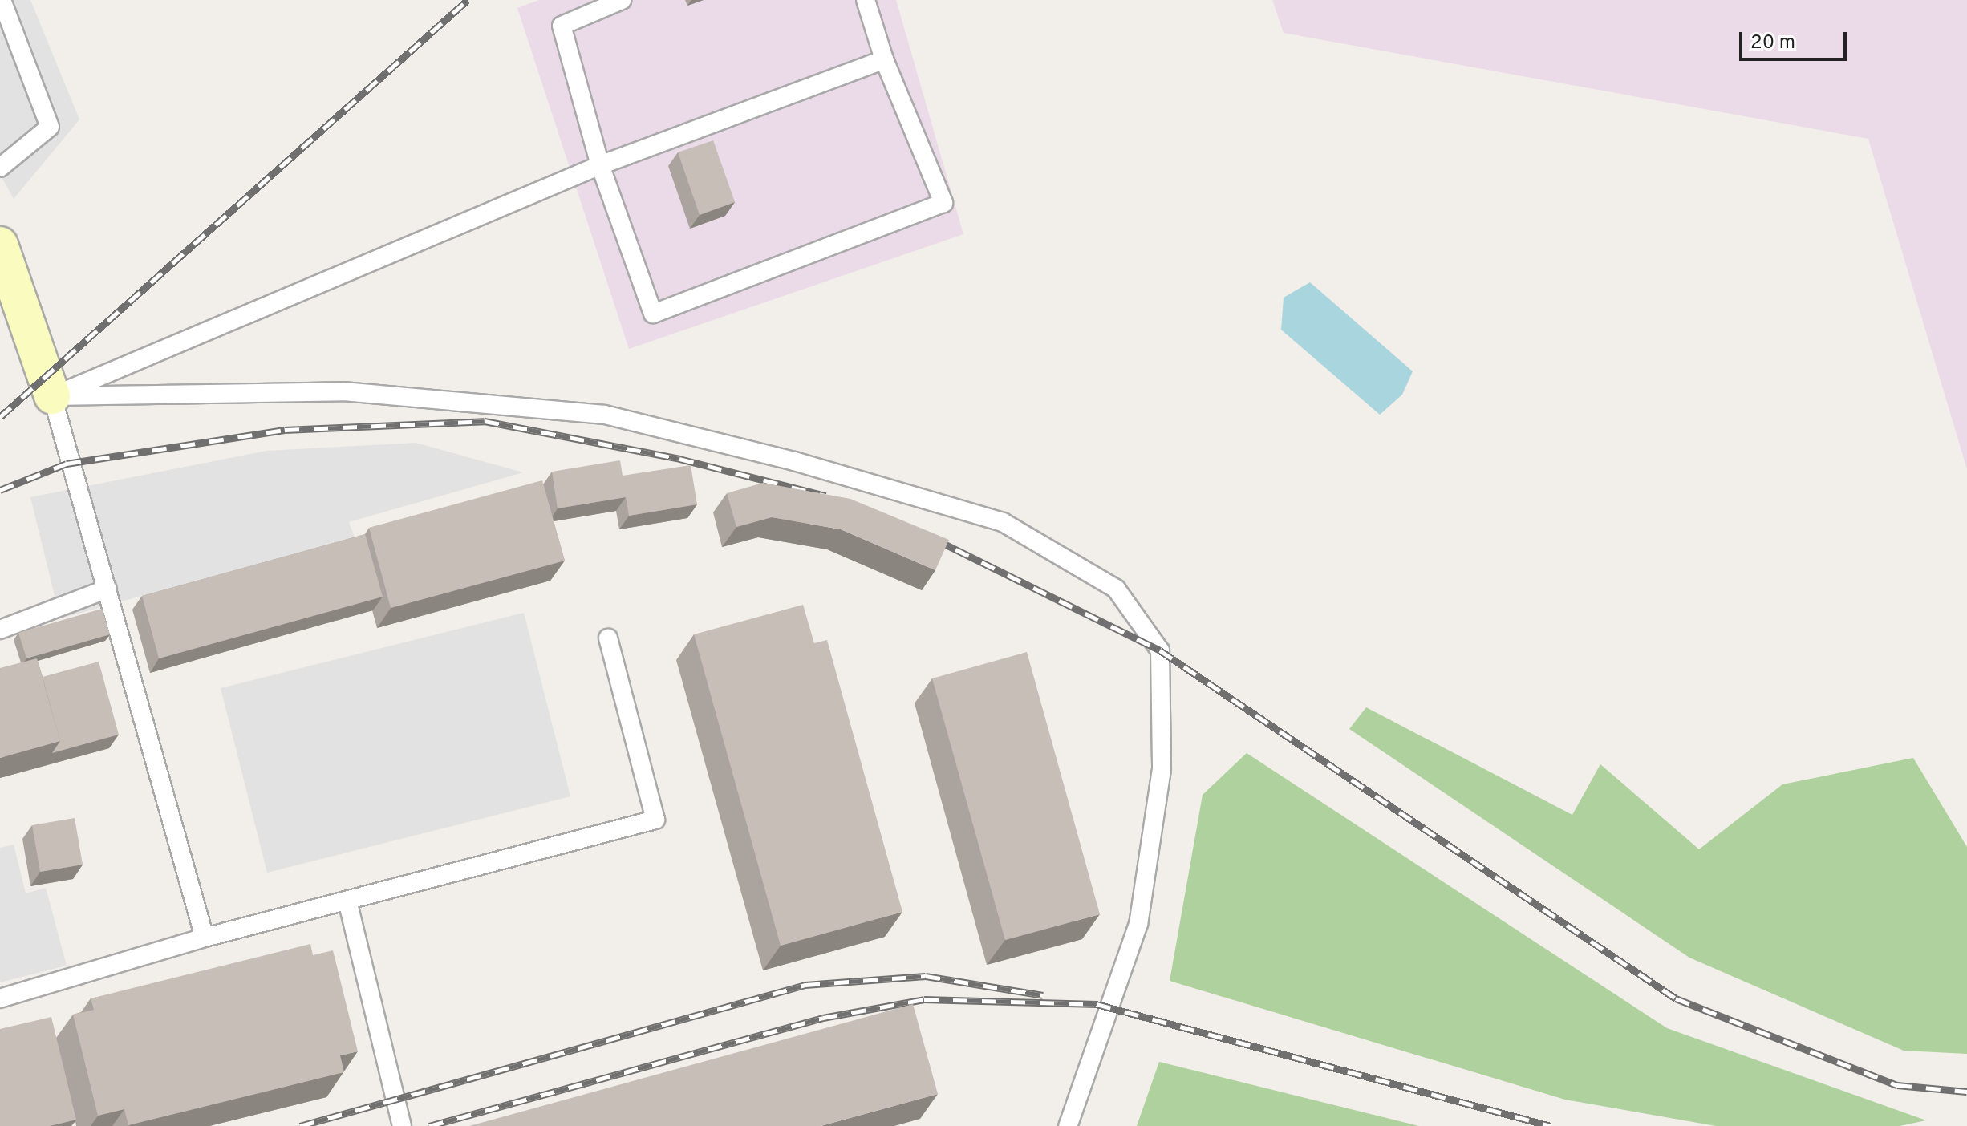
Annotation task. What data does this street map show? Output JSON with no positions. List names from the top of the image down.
{
  "scale_bar": "20 m"
}
